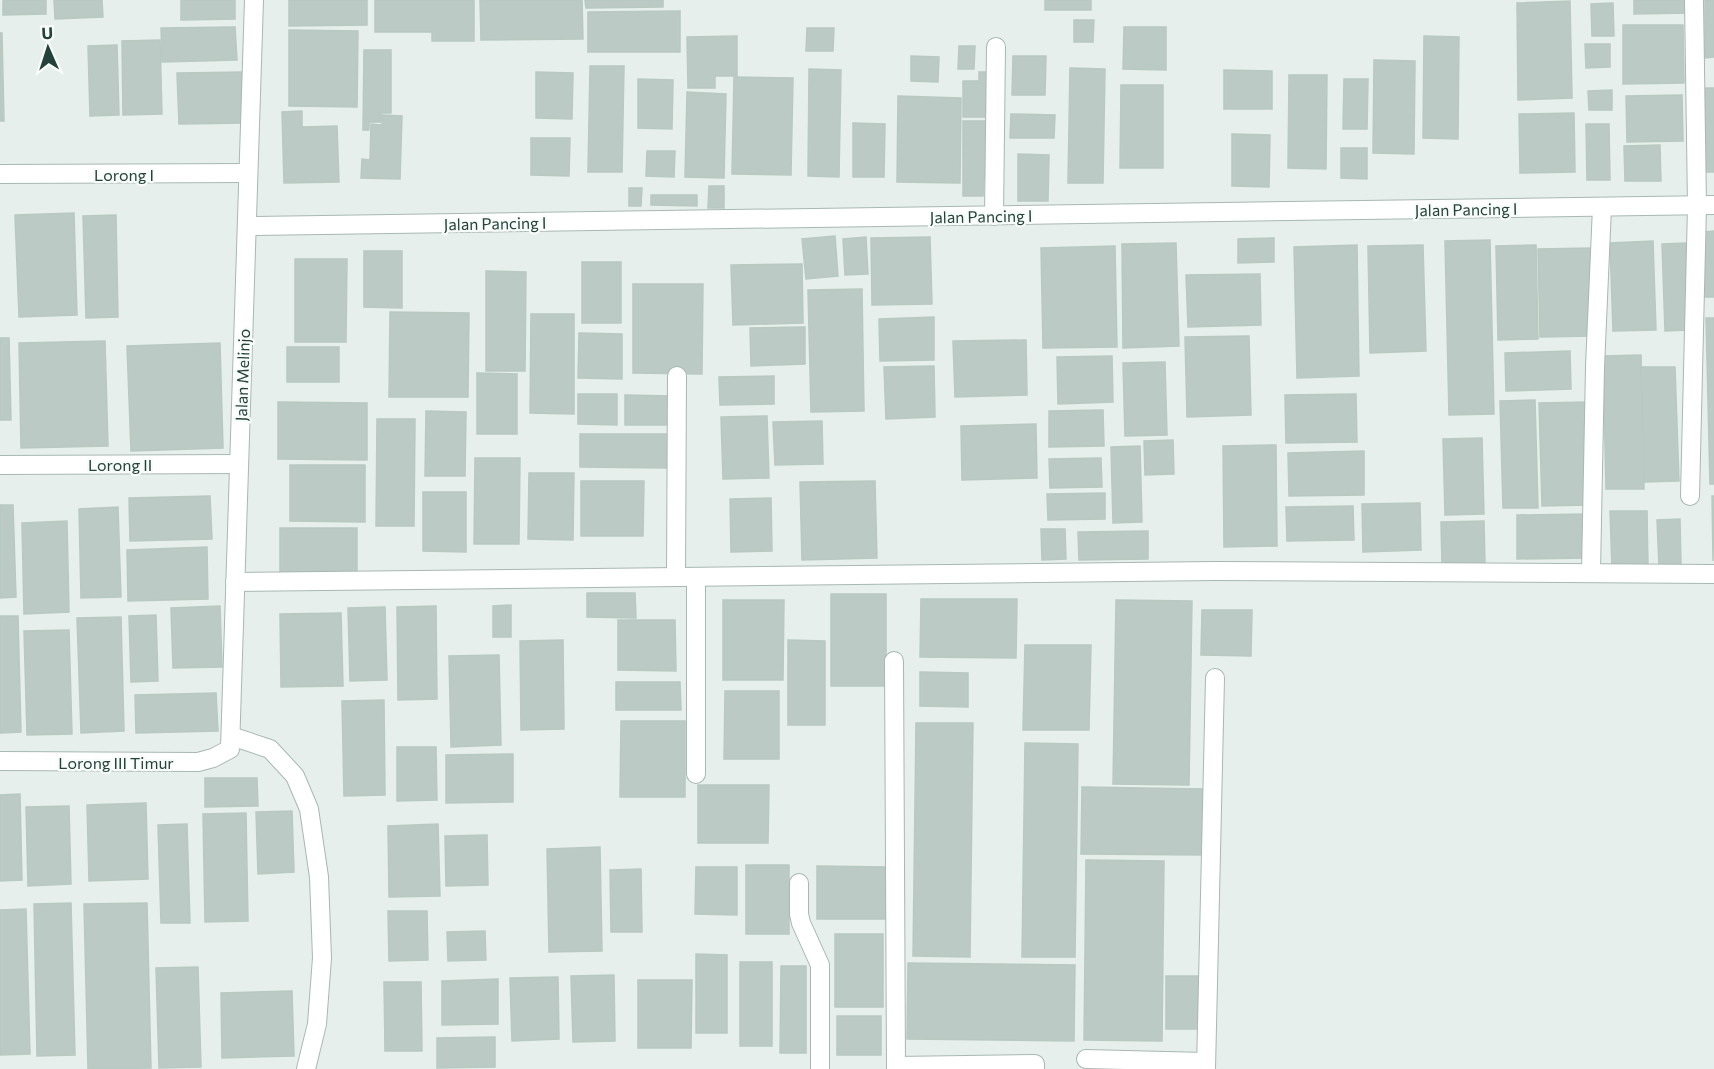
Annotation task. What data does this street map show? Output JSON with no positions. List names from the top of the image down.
{
  "streets": {
    "street": [
      "Lorong I",
      "Jalan Pancing I",
      "Jalan Melinjo",
      "Lorong II",
      "Lorong III Timur"
    ]
  },
  "crossings": [
    ["Lorong I", "Jalan Melinjo"],
    ["Jalan Pancing I", "Jalan Melinjo"],
    ["Jalan Melinjo", "Lorong II"],
    ["Jalan Melinjo", "Lorong III Timur"]
  ],
  "north": "top"
}
